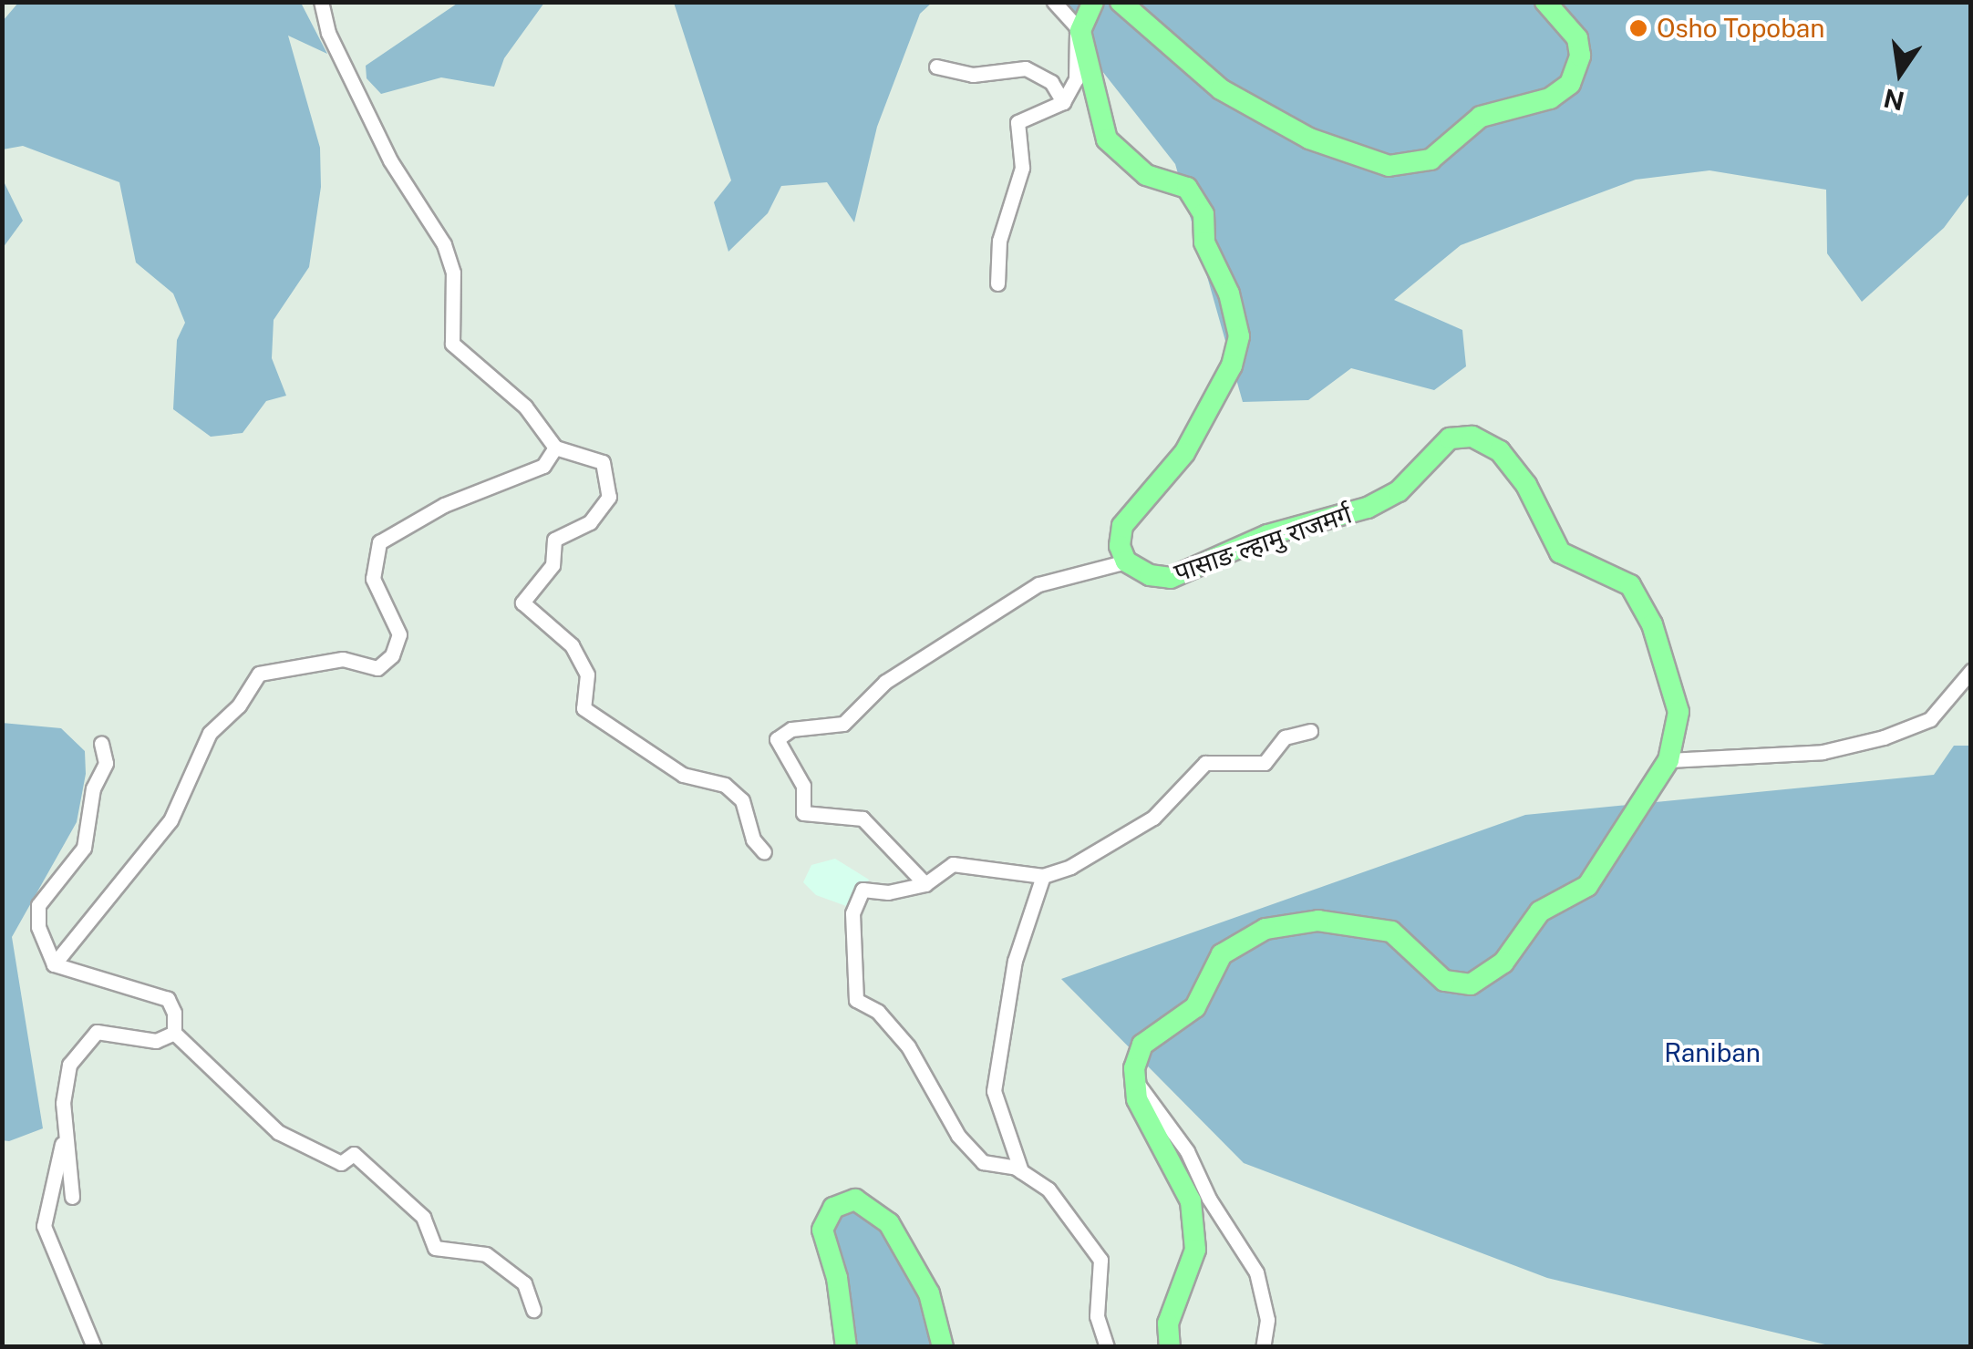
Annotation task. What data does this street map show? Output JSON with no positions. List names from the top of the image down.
{
  "streets": {
    "main road": ["पासाङ ल्हामु राजमर्ग"]
  },
  "parks": ["Raniban"],
  "places": ["Osho Topoban"],
  "north": "bottom"
}
